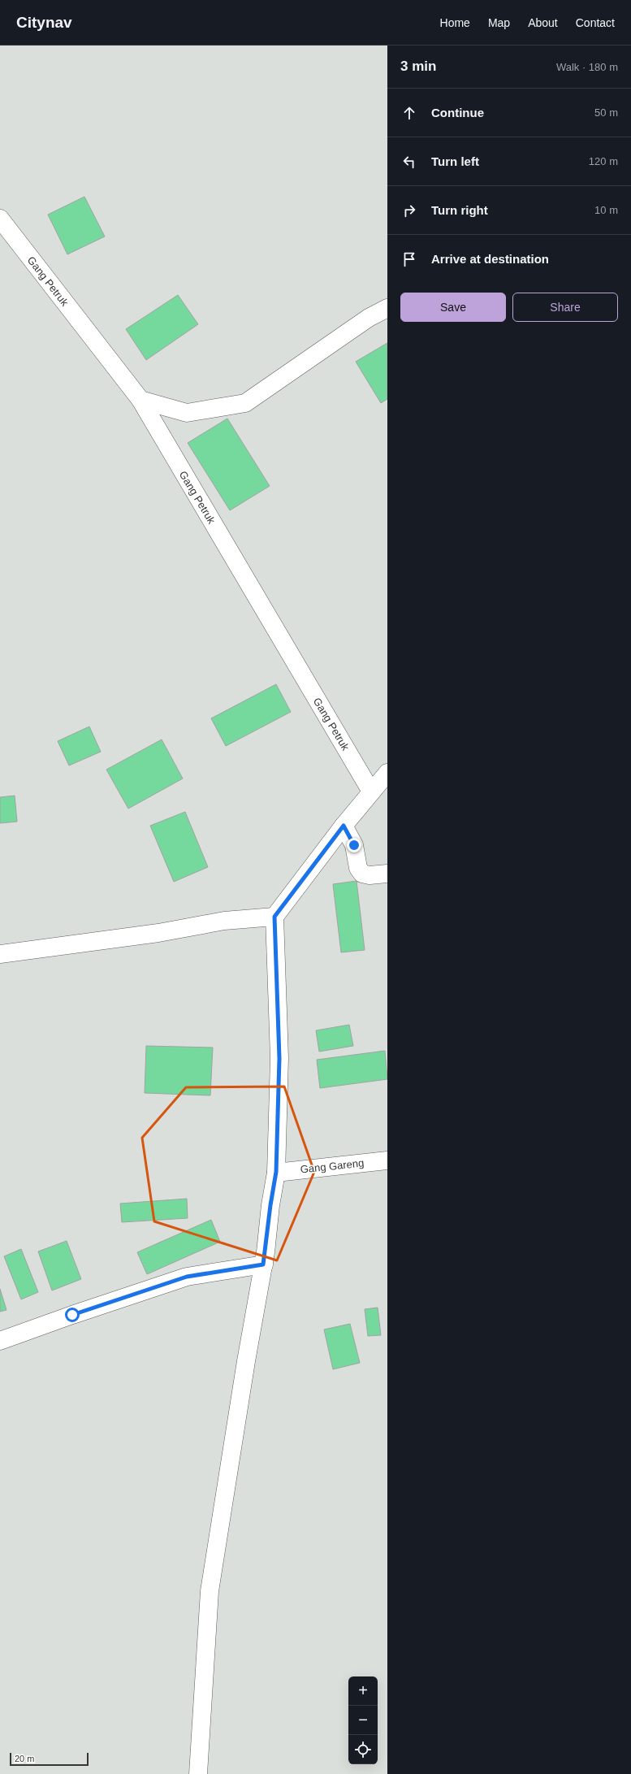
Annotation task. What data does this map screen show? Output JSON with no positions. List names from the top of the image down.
{
  "streets": {
    "street": ["Gang Petruk", "Gang Gareng"]
  },
  "scale_bar": "20 m",
  "page": {
    "header": "Citynav",
    "nav": [
      "Home",
      "Map",
      "About",
      "Contact"
    ],
    "heading": ["3 min", "Walk · 180 m"],
    "list": [
      ["Continue", "50 m"],
      ["Turn left", "120 m"],
      ["Turn right", "10 m"],
      "Arrive at destination"
    ],
    "buttons": ["Save", "Share"],
    "map_buttons": ["+", "−"],
    "scale": "20 m"
  }
}
